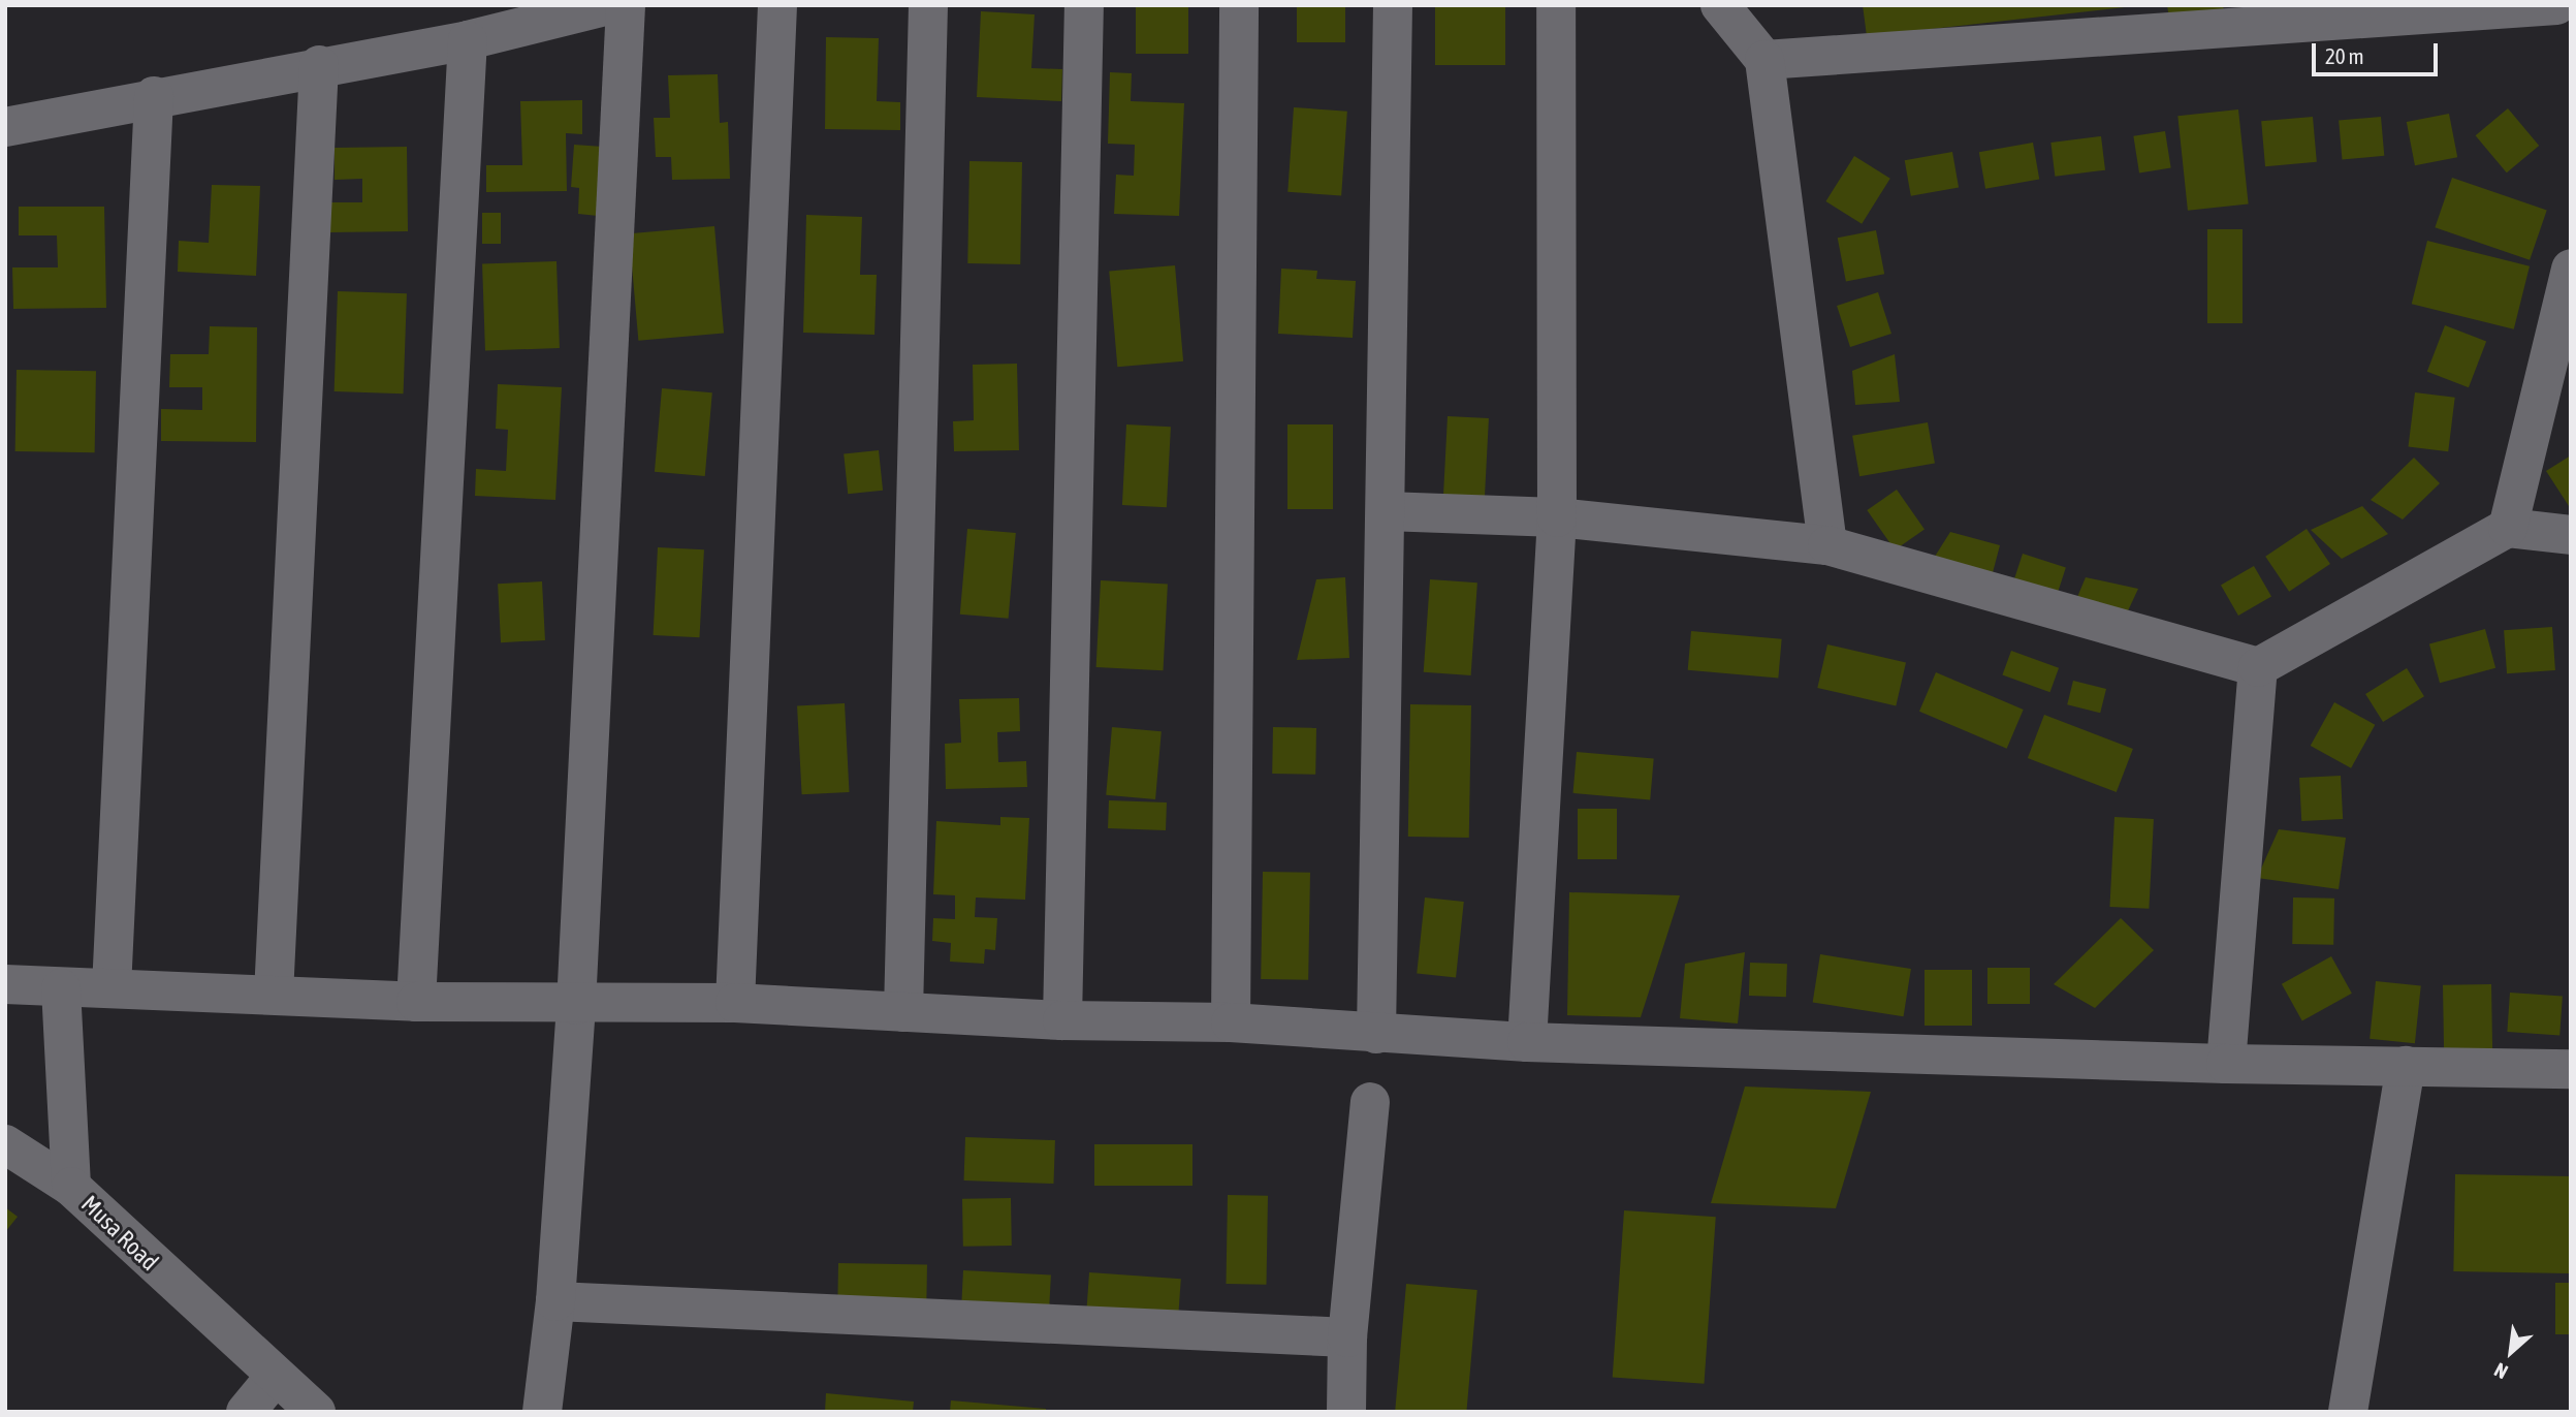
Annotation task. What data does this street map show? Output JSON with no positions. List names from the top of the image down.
{
  "streets": {
    "street": ["Musa Road"]
  },
  "scale_bar": "20 m",
  "north": "bottom left"
}
